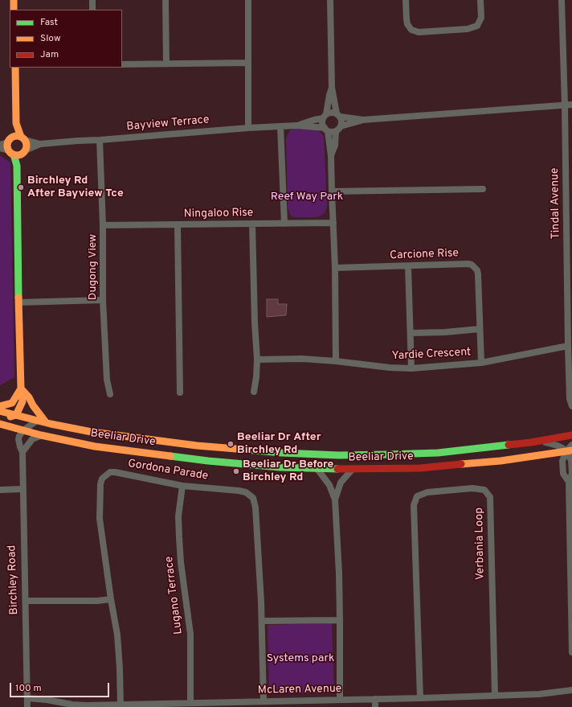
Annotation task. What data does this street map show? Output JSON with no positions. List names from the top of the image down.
{
  "streets": {
    "main road": ["Beeliar Drive"],
    "street": [
      "Bayview Terrace",
      "Tindal Avenue",
      "Ningaloo Rise",
      "Carcione Rise",
      "Dugong View",
      "Yardie Crescent",
      "Gordona Parade",
      "Verbania Loop",
      "Birchley Road",
      "Lugano Terrace",
      "McLaren Avenue"
    ]
  },
  "crossings": [
    ["Bayview Terrace", "Dugong View"],
    ["Tindal Avenue", "Yardie Crescent"],
    ["Ningaloo Rise", "Dugong View"],
    ["Carcione Rise", "Yardie Crescent"],
    ["Beeliar Drive", "Birchley Road"],
    ["Gordona Parade", "Lugano Terrace"],
    ["Gordona Parade", "McLaren Avenue"],
    ["Verbania Loop", "McLaren Avenue"],
    ["Birchley Road", "McLaren Avenue"],
    ["Lugano Terrace", "McLaren Avenue"]
  ],
  "parks": ["Reef Way Park", "Systems park"],
  "places": ["Birchley Rd After Bayview Tce", "Beeliar Dr After Birchley Rd", "Beeliar Dr Before Birchley Rd"],
  "legend": ["Fast", "Slow", "Jam"],
  "scale_bar": "100 m"
}
